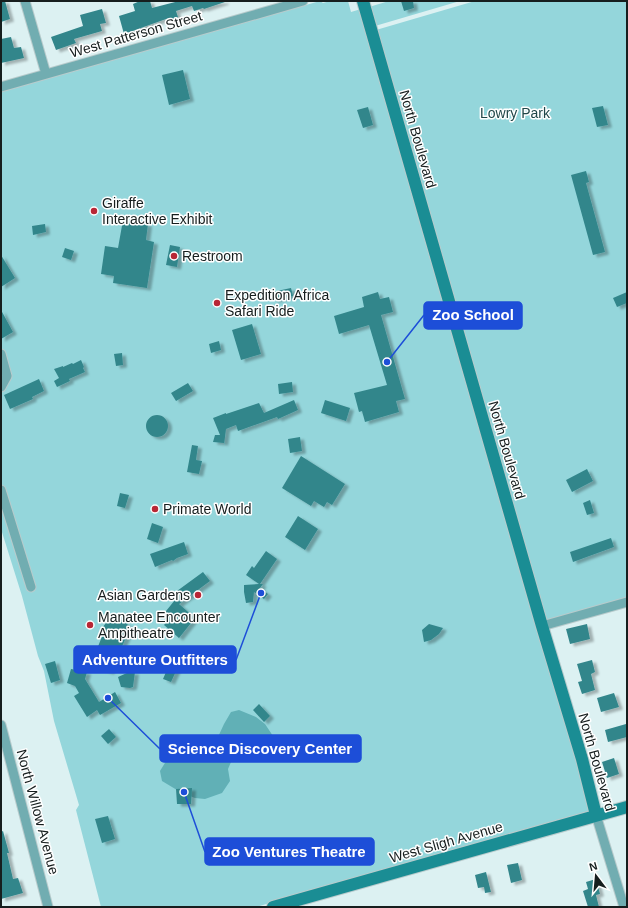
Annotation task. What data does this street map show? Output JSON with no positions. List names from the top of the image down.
{
  "streets": {
    "street": [
      "West Patterson Street",
      "North Boulevard",
      "North Willow Avenue",
      "West Sligh Avenue"
    ]
  },
  "crossings": [
    ["North Boulevard", "West Sligh Avenue"]
  ],
  "parks": ["Lowry Park"],
  "places": [
    "Giraffe Interactive Exhibit",
    "Restroom",
    "Expedition Africa Safari Ride",
    "Zoo School",
    "Primate World",
    "Adventure Outfitters",
    "Asian Gardens",
    "Manatee Encounter Ampitheatre",
    "Science Discovery Center",
    "Zoo Ventures Theatre"
  ],
  "north": "top"
}
